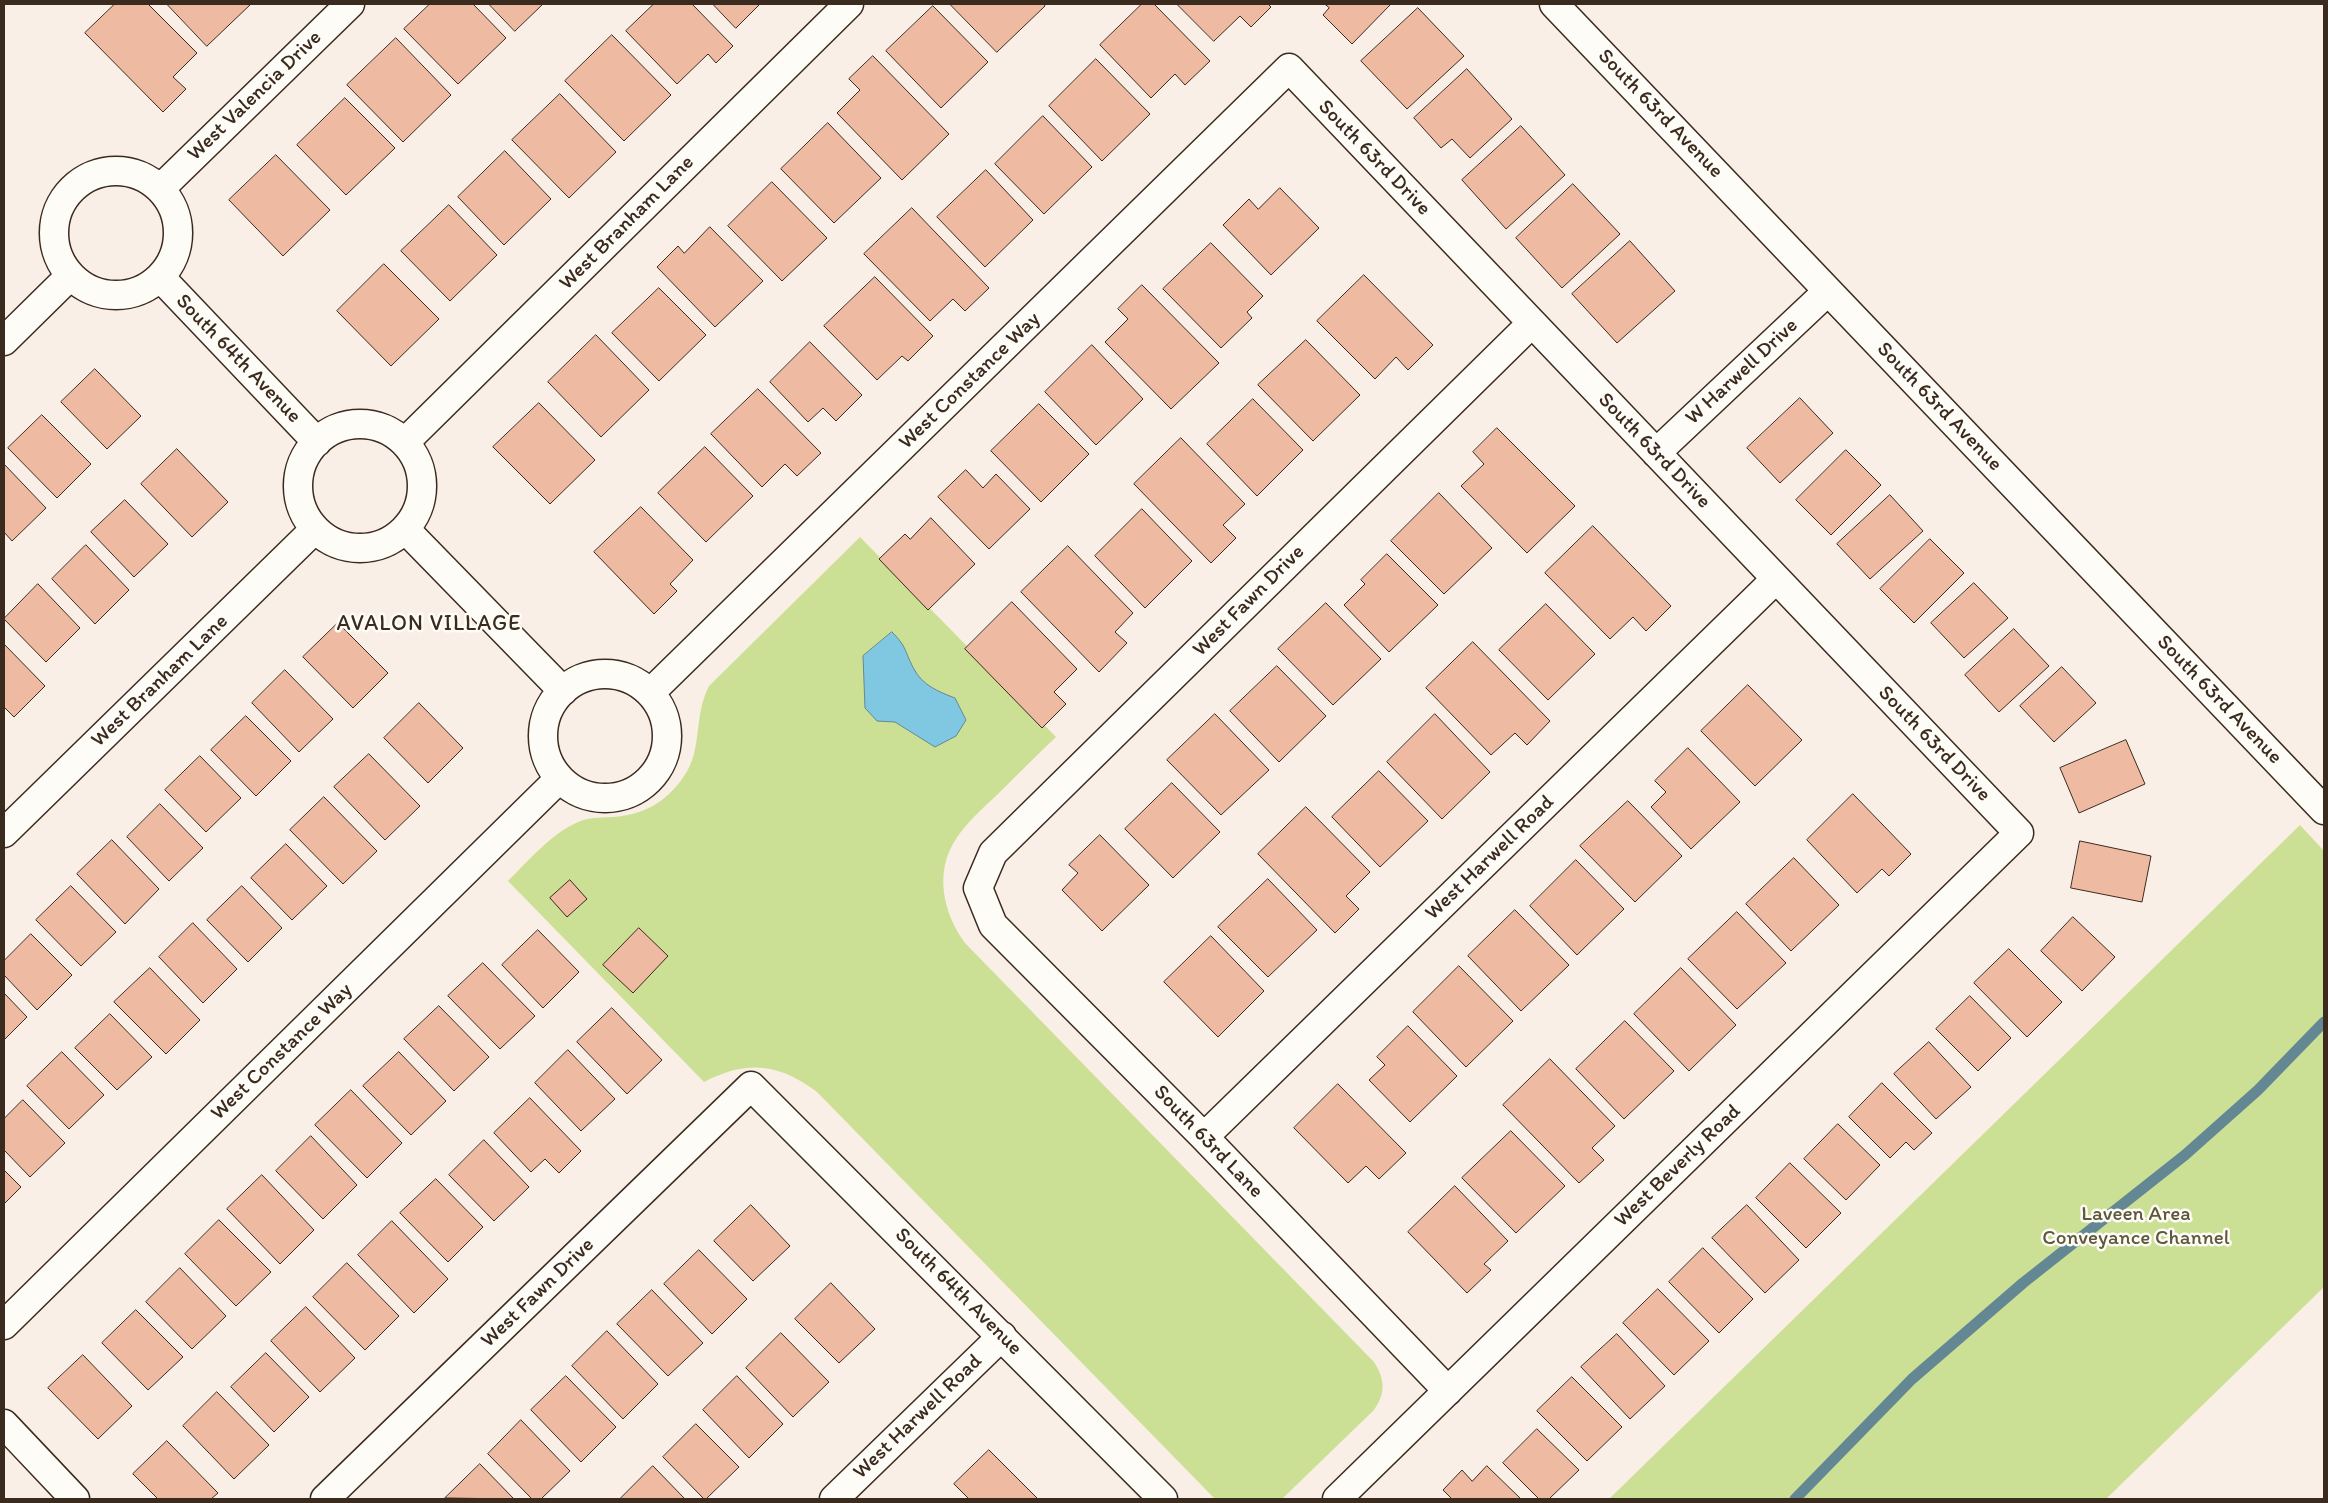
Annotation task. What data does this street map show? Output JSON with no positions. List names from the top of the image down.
{
  "streets": {
    "street": [
      "West Valencia Drive",
      "South 63rd Avenue",
      "South 63rd Drive",
      "West Branham Lane",
      "South 64th Avenue",
      "W Harwell Drive",
      "West Constance Way",
      "West Fawn Drive",
      "West Harwell Road",
      "South 63rd Lane",
      "West Beverly Road"
    ]
  },
  "crossings": [
    ["West Valencia Drive", "South 64th Avenue"],
    ["South 63rd Avenue", "W Harwell Drive"],
    ["South 63rd Drive", "W Harwell Drive"],
    ["South 63rd Drive", "West Constance Way"],
    ["South 63rd Drive", "West Fawn Drive"],
    ["South 63rd Drive", "West Harwell Road"],
    ["South 63rd Drive", "West Beverly Road"],
    ["West Branham Lane", "South 64th Avenue"],
    ["South 64th Avenue", "West Fawn Drive"],
    ["South 64th Avenue", "West Harwell Road"],
    ["West Fawn Drive", "South 63rd Lane"],
    ["West Harwell Road", "South 63rd Lane"],
    ["South 63rd Lane", "West Beverly Road"]
  ],
  "districts": ["AVALON VILLAGE"],
  "parks": ["Laveen Area Conveyance Channel"]
}
